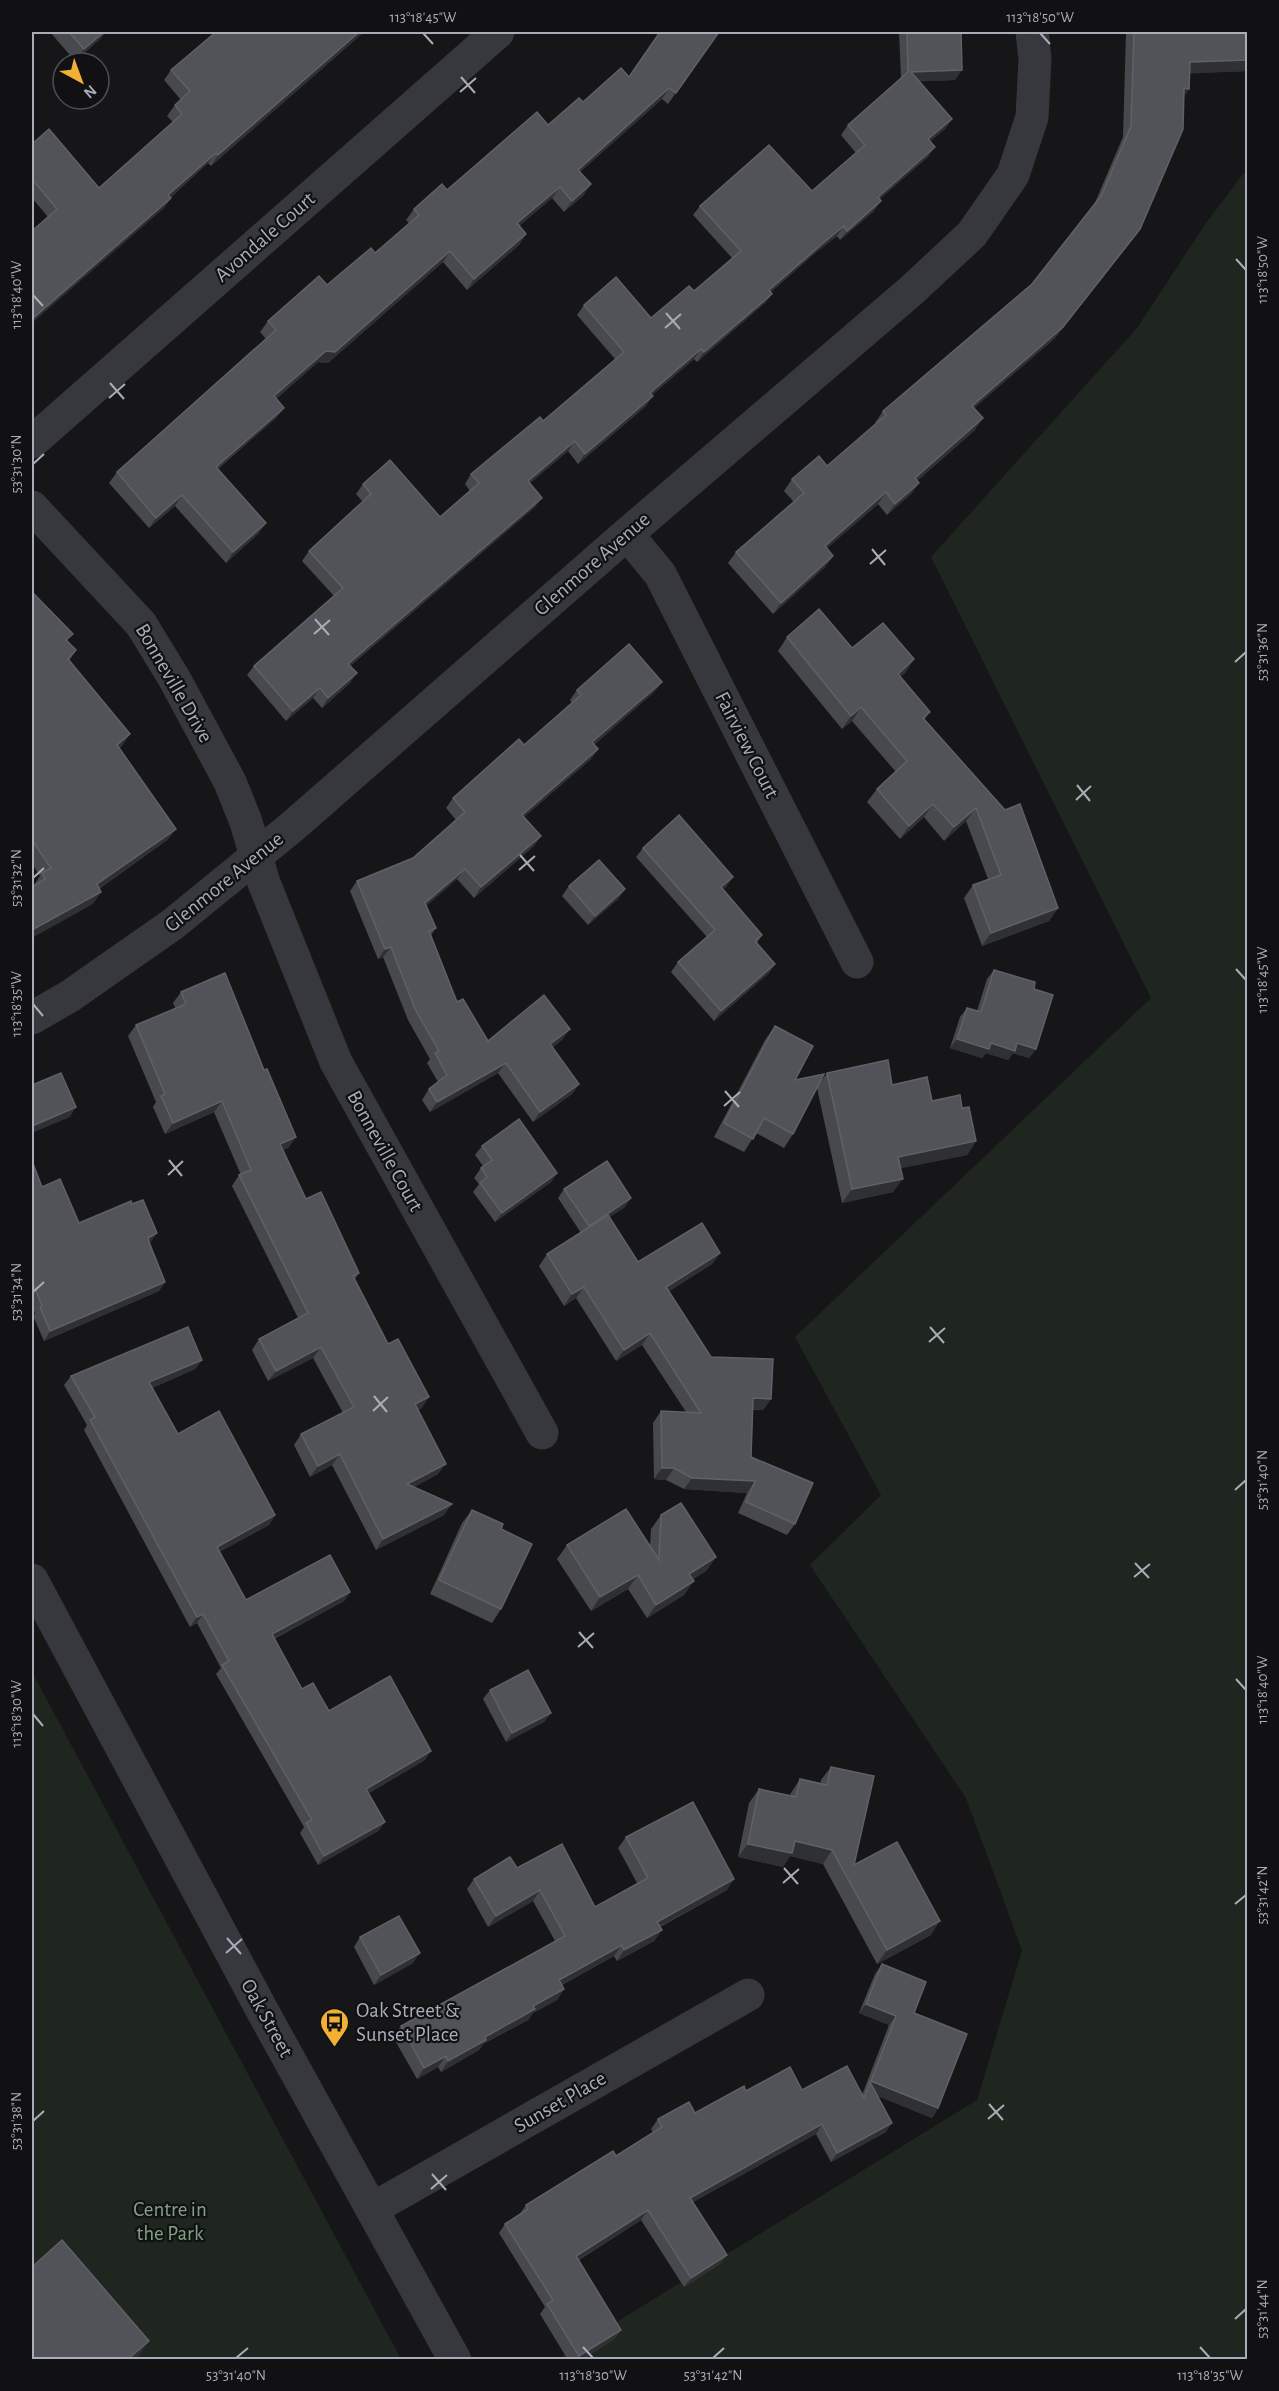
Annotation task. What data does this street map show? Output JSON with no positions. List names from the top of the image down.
{
  "streets": {
    "street": [
      "Avondale Court",
      "Glenmore Avenue",
      "Bonneville Drive",
      "Fairview Court",
      "Bonneville Court",
      "Oak Street",
      "Sunset Place"
    ]
  },
  "crossings": [
    ["Glenmore Avenue", "Bonneville Drive"],
    ["Glenmore Avenue", "Fairview Court"],
    ["Glenmore Avenue", "Bonneville Court"],
    ["Bonneville Drive", "Bonneville Court"],
    ["Oak Street", "Sunset Place"]
  ],
  "parks": ["Centre in the Park"],
  "places": {
    "bus stop": ["Oak Street & Sunset Place"]
  },
  "north": "bottom right",
  "coordinates": [
    "113°18'45\"W",
    "113°18'50\"W",
    "113°18'40\"W",
    "53°31'30\"N",
    "53°31'36\"N",
    "53°31'32\"N",
    "113°18'35\"W",
    "53°31'34\"N",
    "53°31'40\"N",
    "113°18'30\"W",
    "53°31'42\"N",
    "53°31'38\"N",
    "53°31'44\"N"
  ]
}
